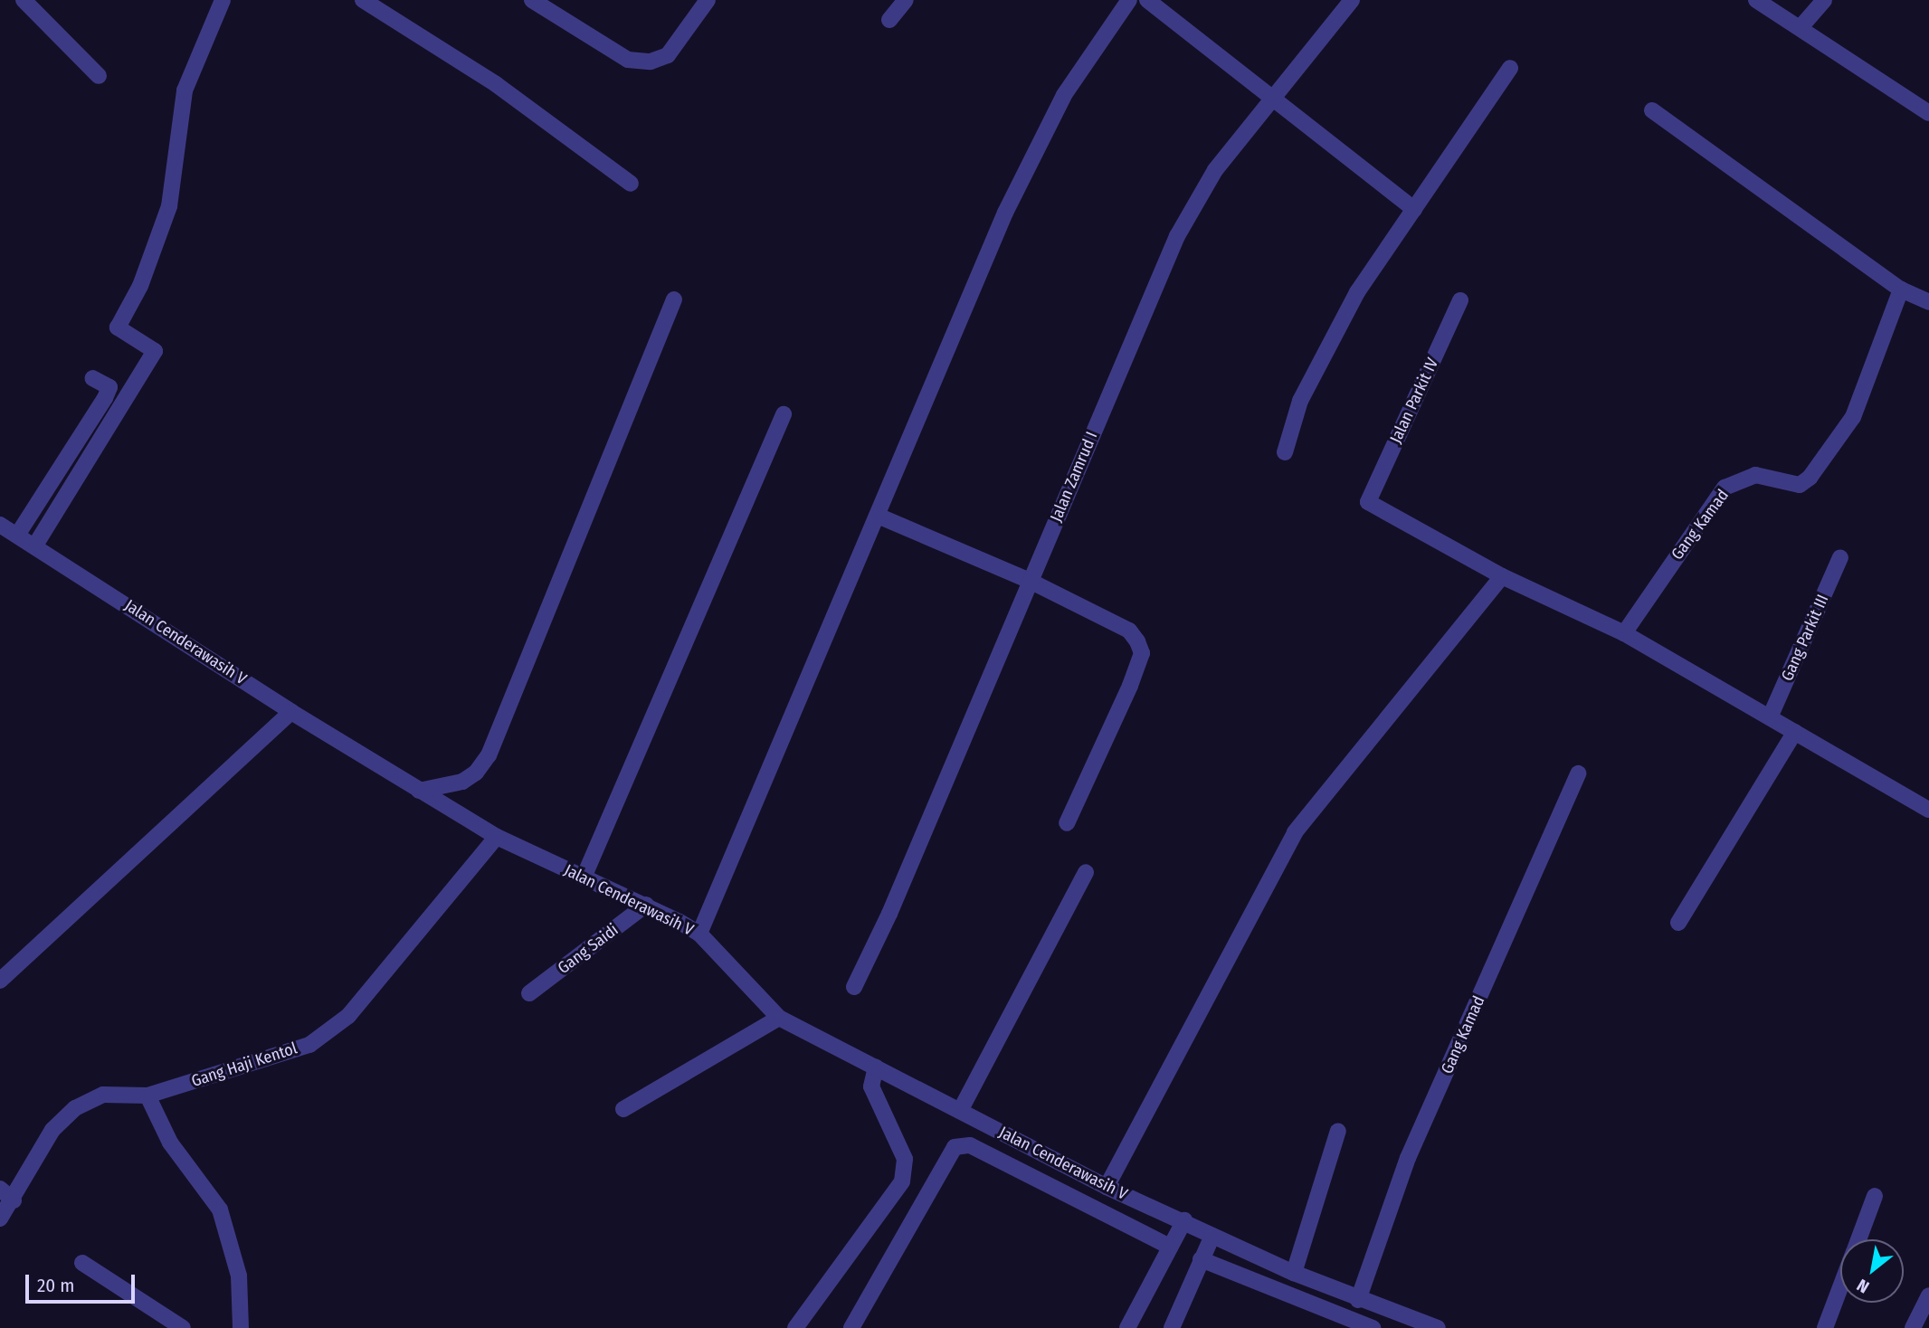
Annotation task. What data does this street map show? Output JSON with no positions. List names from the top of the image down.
{
  "streets": {
    "street": [
      "Jalan Parkit IV",
      "Jalan Zamrud I",
      "Gang Kamad",
      "Gang Parkit III",
      "Jalan Cenderawasih V",
      "Gang Saidi",
      "Gang Haji Kentol"
    ]
  },
  "crossings": [
    ["Gang Kamad", "Jalan Cenderawasih V"],
    ["Jalan Cenderawasih V", "Gang Saidi"],
    ["Jalan Cenderawasih V", "Gang Haji Kentol"]
  ],
  "scale_bar": "20 m",
  "north": "bottom left"
}
